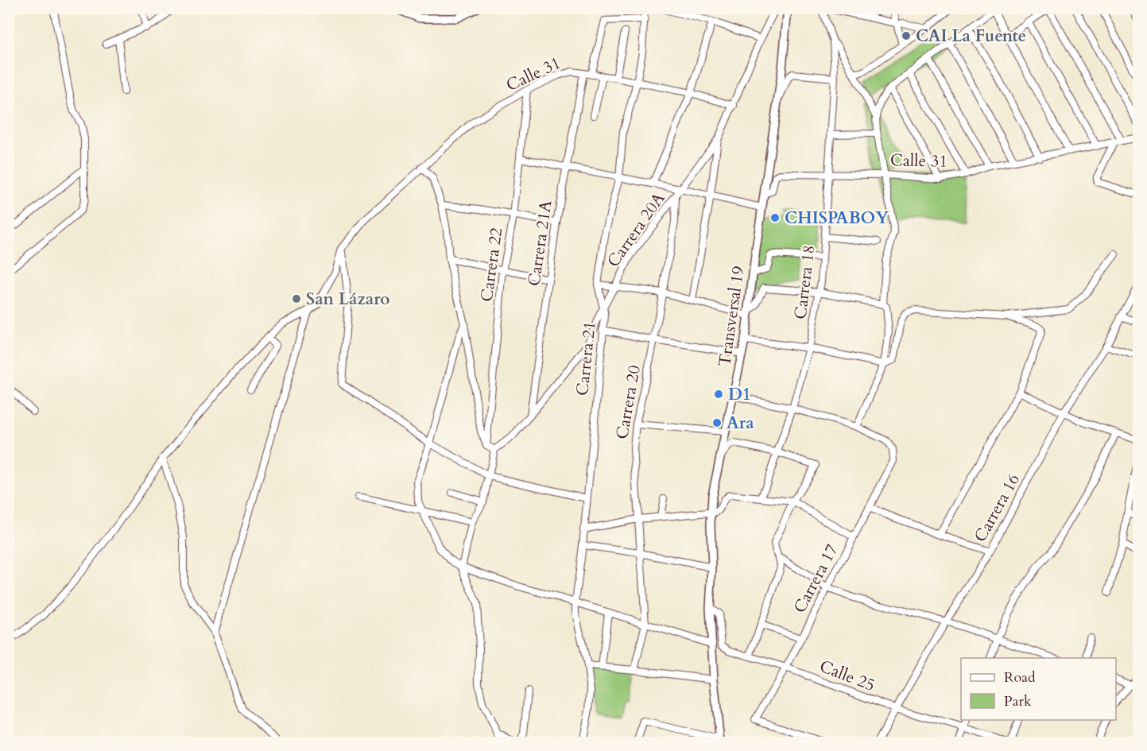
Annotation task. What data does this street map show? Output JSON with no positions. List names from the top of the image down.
{
  "streets": {
    "main road": ["Transversal 19"],
    "street": [
      "Calle 31",
      "Carrera 20A",
      "Carrera 21A",
      "Carrera 22",
      "Carrera 18",
      "Carrera 21",
      "Carrera 20",
      "Carrera 16",
      "Carrera 17",
      "Calle 25"
    ]
  },
  "crossings": [
    ["Calle 31", "Carrera 20A"],
    ["Calle 31", "Carrera 21A"],
    ["Calle 31", "Carrera 22"],
    ["Calle 31", "Carrera 18"],
    ["Calle 31", "Transversal 19"],
    ["Calle 31", "Carrera 21"],
    ["Carrera 20A", "Carrera 21A"],
    ["Carrera 20A", "Carrera 21"],
    ["Carrera 20A", "Carrera 20"],
    ["Transversal 19", "Calle 25"],
    ["Carrera 16", "Calle 25"],
    ["Carrera 17", "Calle 25"]
  ],
  "places": [
    "CAI La Fuente",
    "CHISPABOY",
    "San Lázaro",
    "D1",
    "Ara"
  ],
  "legend": ["Road", "Park"]
}
